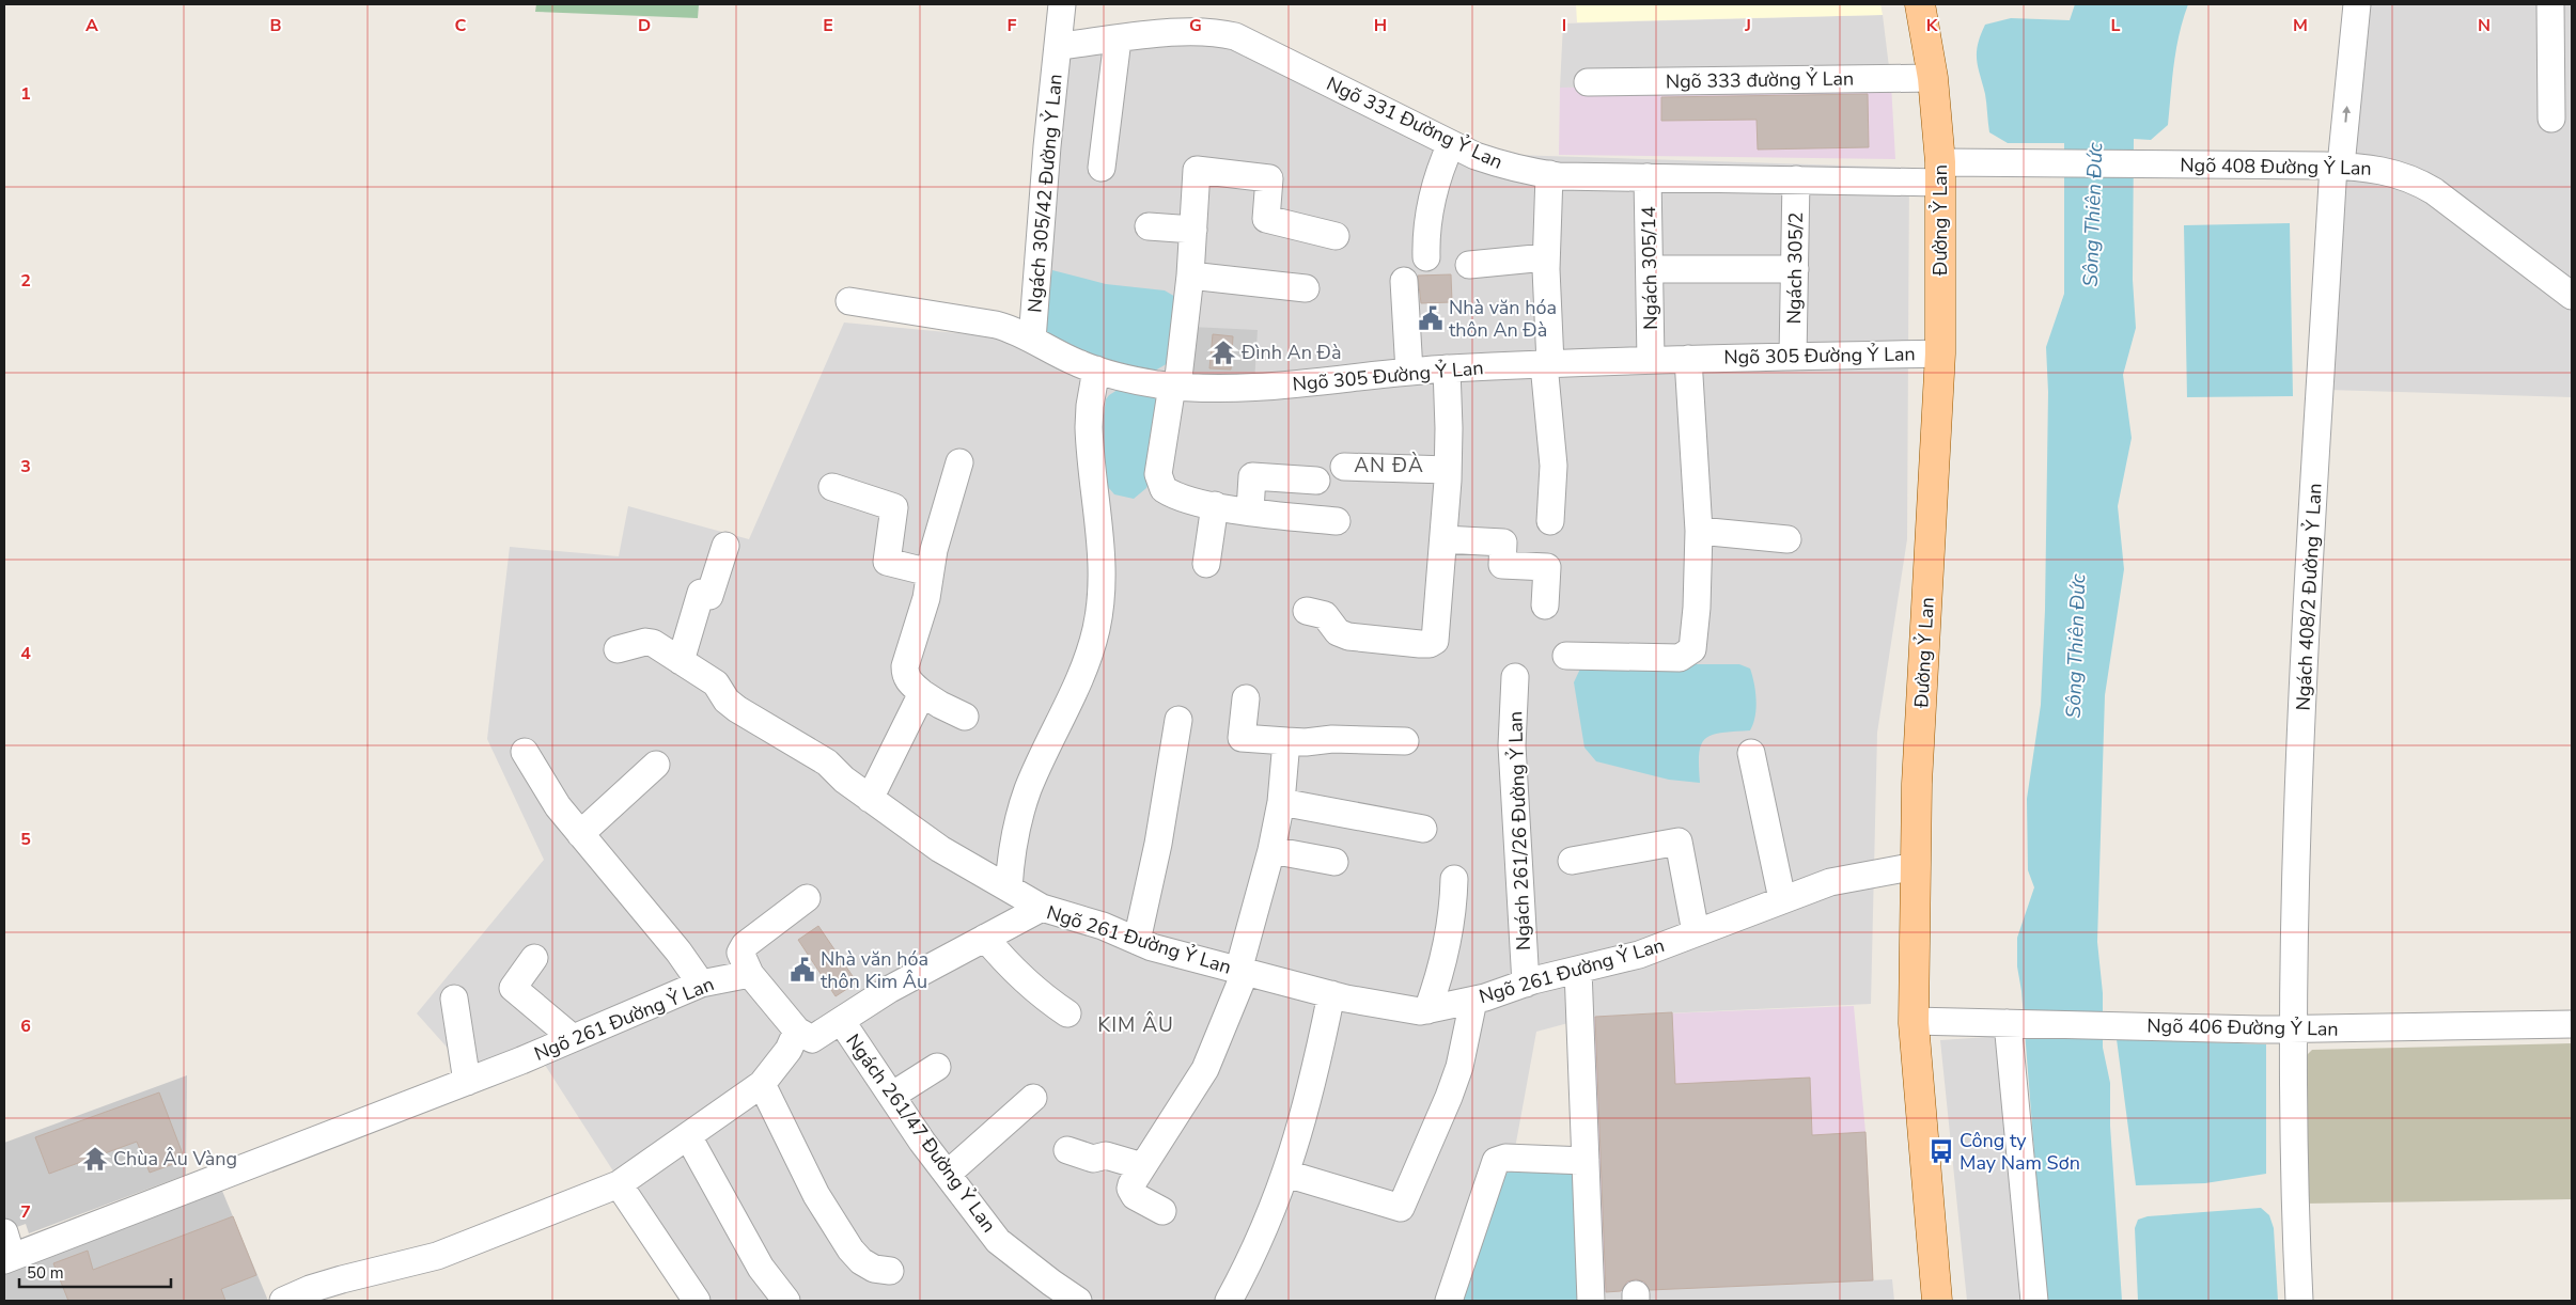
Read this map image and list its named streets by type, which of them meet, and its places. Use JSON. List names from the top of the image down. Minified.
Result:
{"streets":{"main road":["Đường Ỷ Lan"],"street":["Ngõ 333 đường Ỷ Lan","Ngõ 331 Đường Ỷ Lan","Ngõ 408 Đường Ỷ Lan","Ngách 305/42 Đường Ỷ Lan","Ngách 305/14","Ngách 305/2","Ngõ 305 Đường Ỷ Lan","Ngách 408/2 Đường Ỷ Lan","Ngách 261/26 Đường Ỷ Lan","Ngõ 261 Đường Ỷ Lan","Ngõ 406 Đường Ỷ Lan","Ngách 261/47 Đường Ỷ Lan"]},"crossings":[["Ngõ 333 đường Ỷ Lan","Đường Ỷ Lan"],["Ngõ 331 Đường Ỷ Lan","Ngõ 408 Đường Ỷ Lan"],["Ngõ 331 Đường Ỷ Lan","Ngách 305/42 Đường Ỷ Lan"],["Ngõ 331 Đường Ỷ Lan","Đường Ỷ Lan"],["Ngõ 331 Đường Ỷ Lan","Ngách 305/14"],["Ngõ 331 Đường Ỷ Lan","Ngách 305/2"],["Ngõ 408 Đường Ỷ Lan","Đường Ỷ Lan"],["Ngõ 408 Đường Ỷ Lan","Ngách 408/2 Đường Ỷ Lan"],["Ngách 305/42 Đường Ỷ Lan","Ngõ 305 Đường Ỷ Lan"],["Đường Ỷ Lan","Ngõ 305 Đường Ỷ Lan"],["Đường Ỷ Lan","Ngõ 261 Đường Ỷ Lan"],["Đường Ỷ Lan","Ngõ 406 Đường Ỷ Lan"],["Ngách 305/14","Ngõ 305 Đường Ỷ Lan"],["Ngách 305/2","Ngõ 305 Đường Ỷ Lan"],["Ngách 408/2 Đường Ỷ Lan","Ngõ 406 Đường Ỷ Lan"],["Ngách 261/26 Đường Ỷ Lan","Ngõ 261 Đường Ỷ Lan"],["Ngõ 261 Đường Ỷ Lan","Ngách 261/47 Đường Ỷ Lan"]],"districts":["AN ĐÀ","KIM ÂU"],"water":["Sông Thiên Đức"],"places":{"public building":["Nhà văn hóa thôn An Đà","Nhà văn hóa thôn Kim Âu"],"temple":["Đình An Đà","Chùa Âu Vàng"],"bus stop":["Công ty May Nam Sơn"]},"scale_bar":"50 m","grid":{"columns":["A","B","C","D","E","F","G","H","I","J","K","L","M","N"],"rows":["1","2","3","4","5","6","7"]}}
